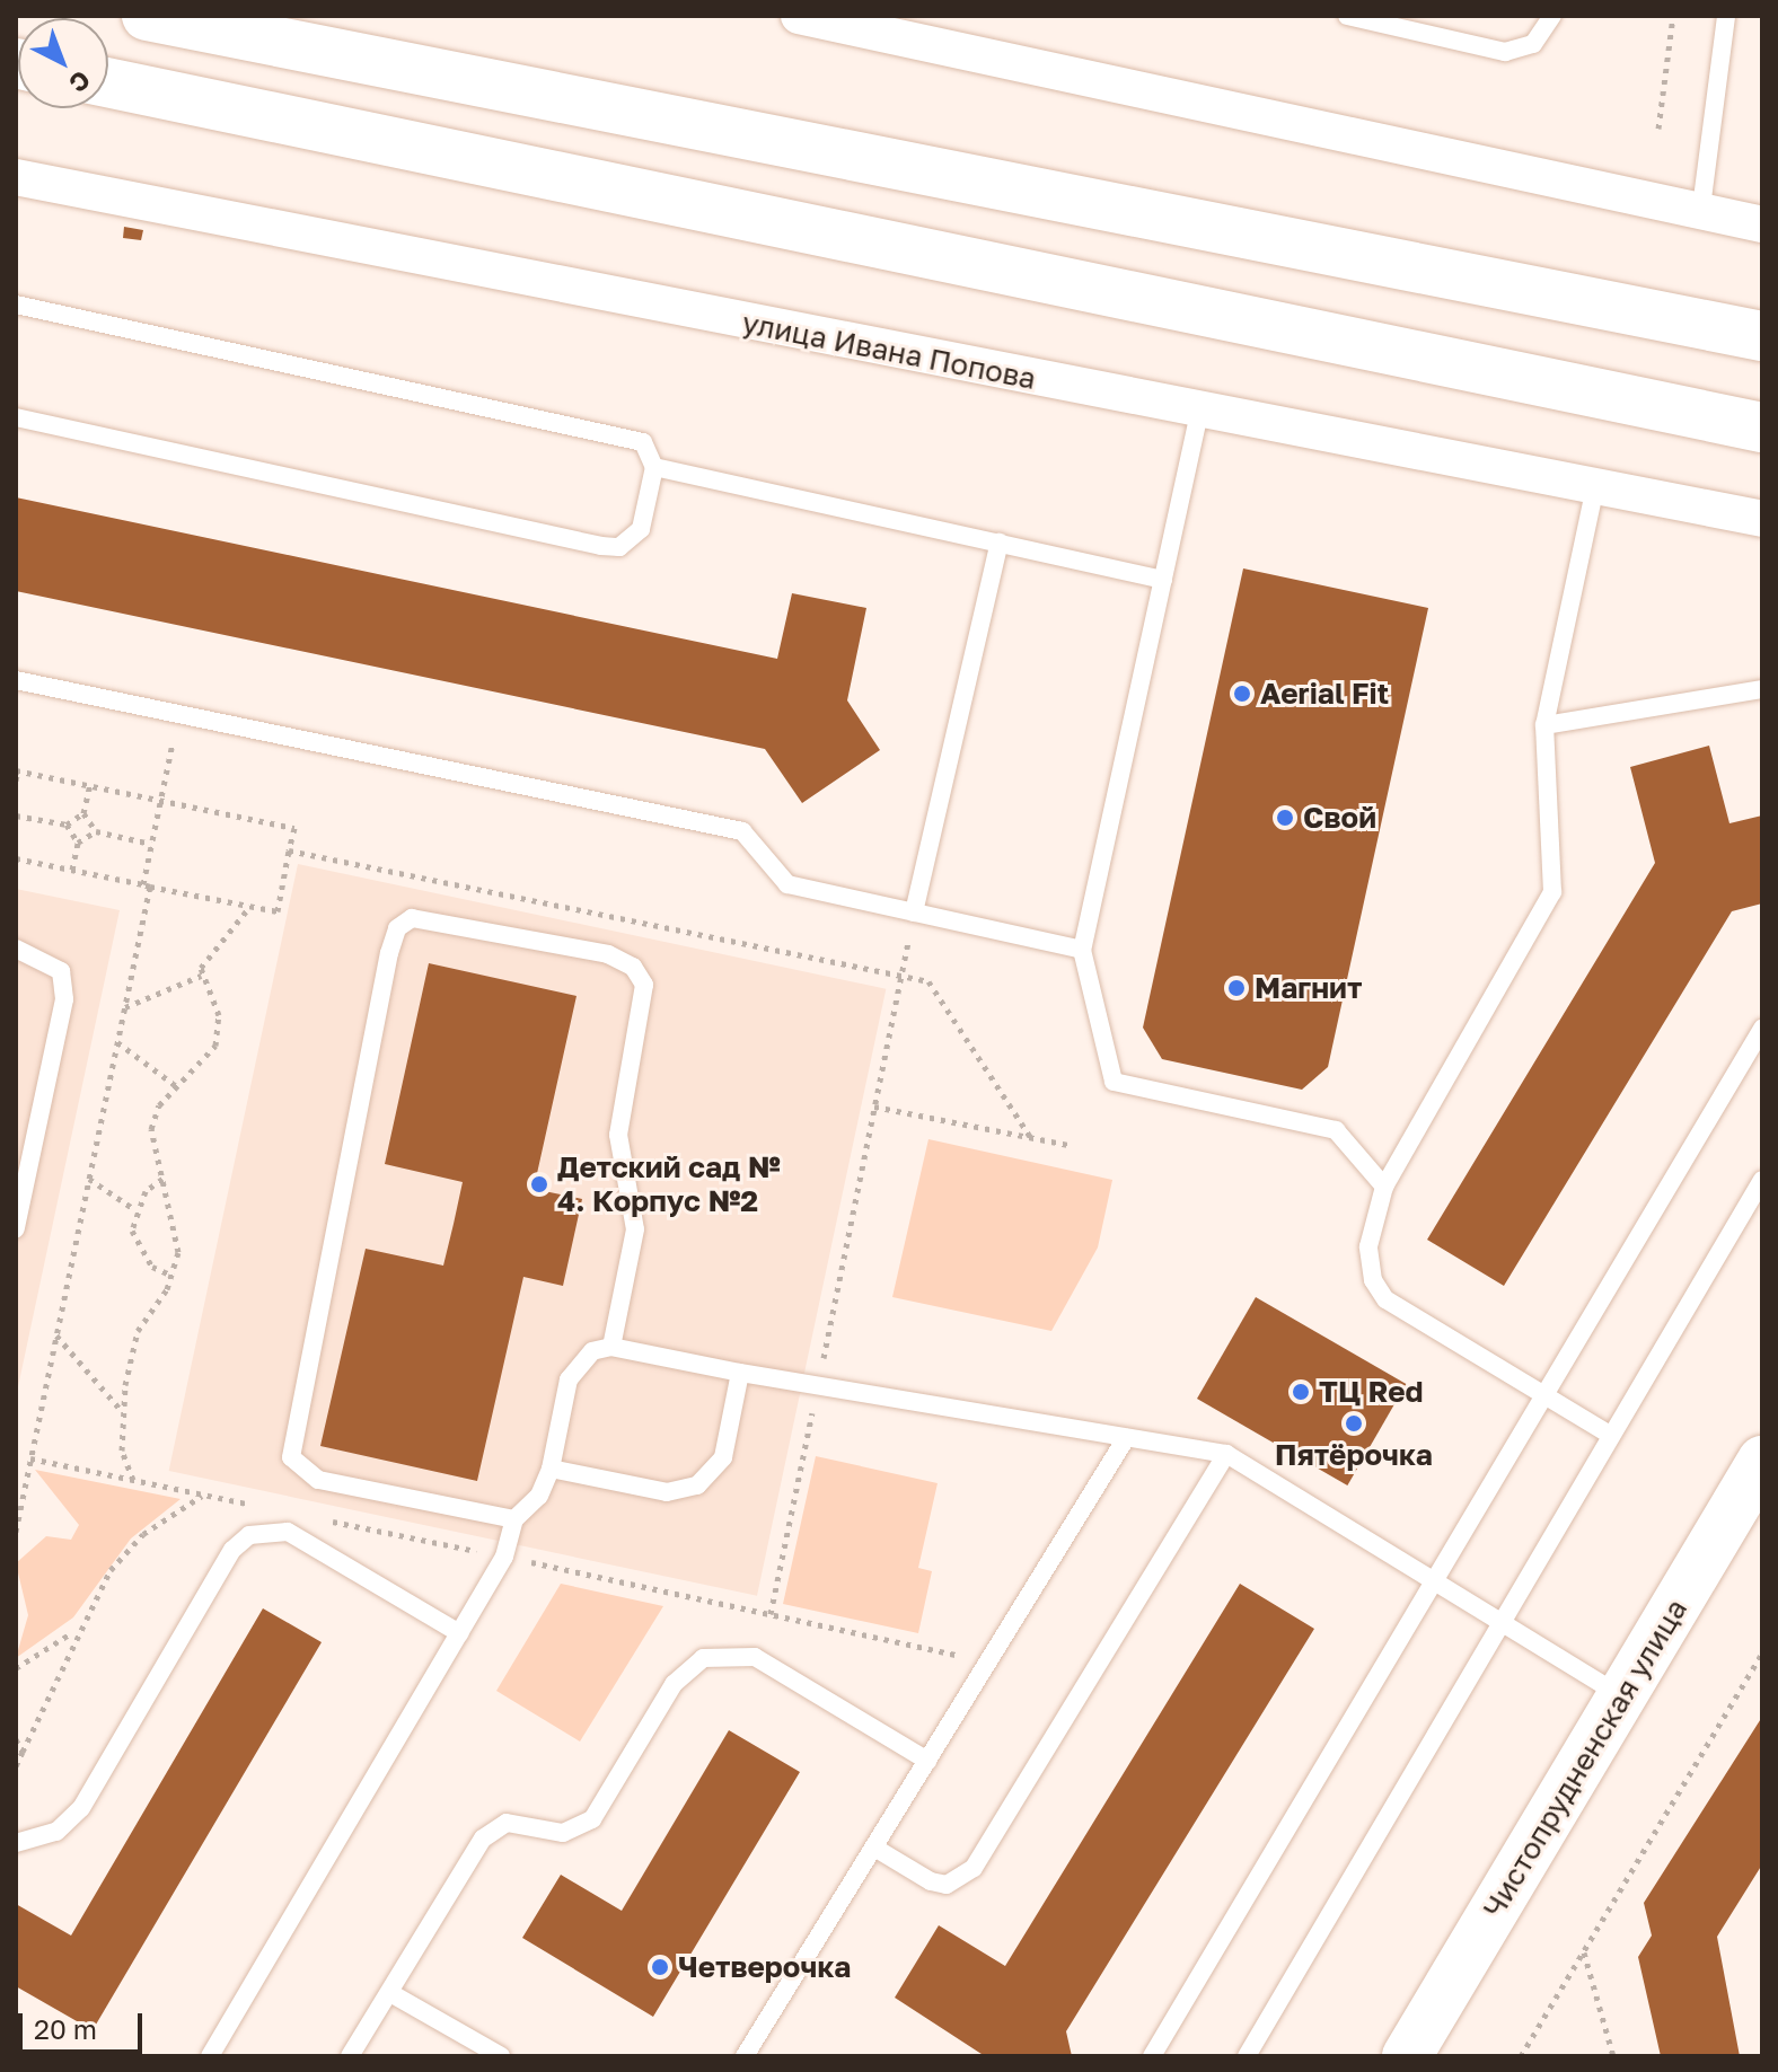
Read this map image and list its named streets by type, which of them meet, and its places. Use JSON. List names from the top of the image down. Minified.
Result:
{"streets":{"main road":["Чистопрудненская улица"],"street":["улица Ивана Попова"]},"places":["Aerial Fit","Свой","Магнит","Детский сад № 4. Корпус №2","ТЦ Red","Пятёрочка","Четверочка"],"scale_bar":"20 m","north":"bottom right"}
